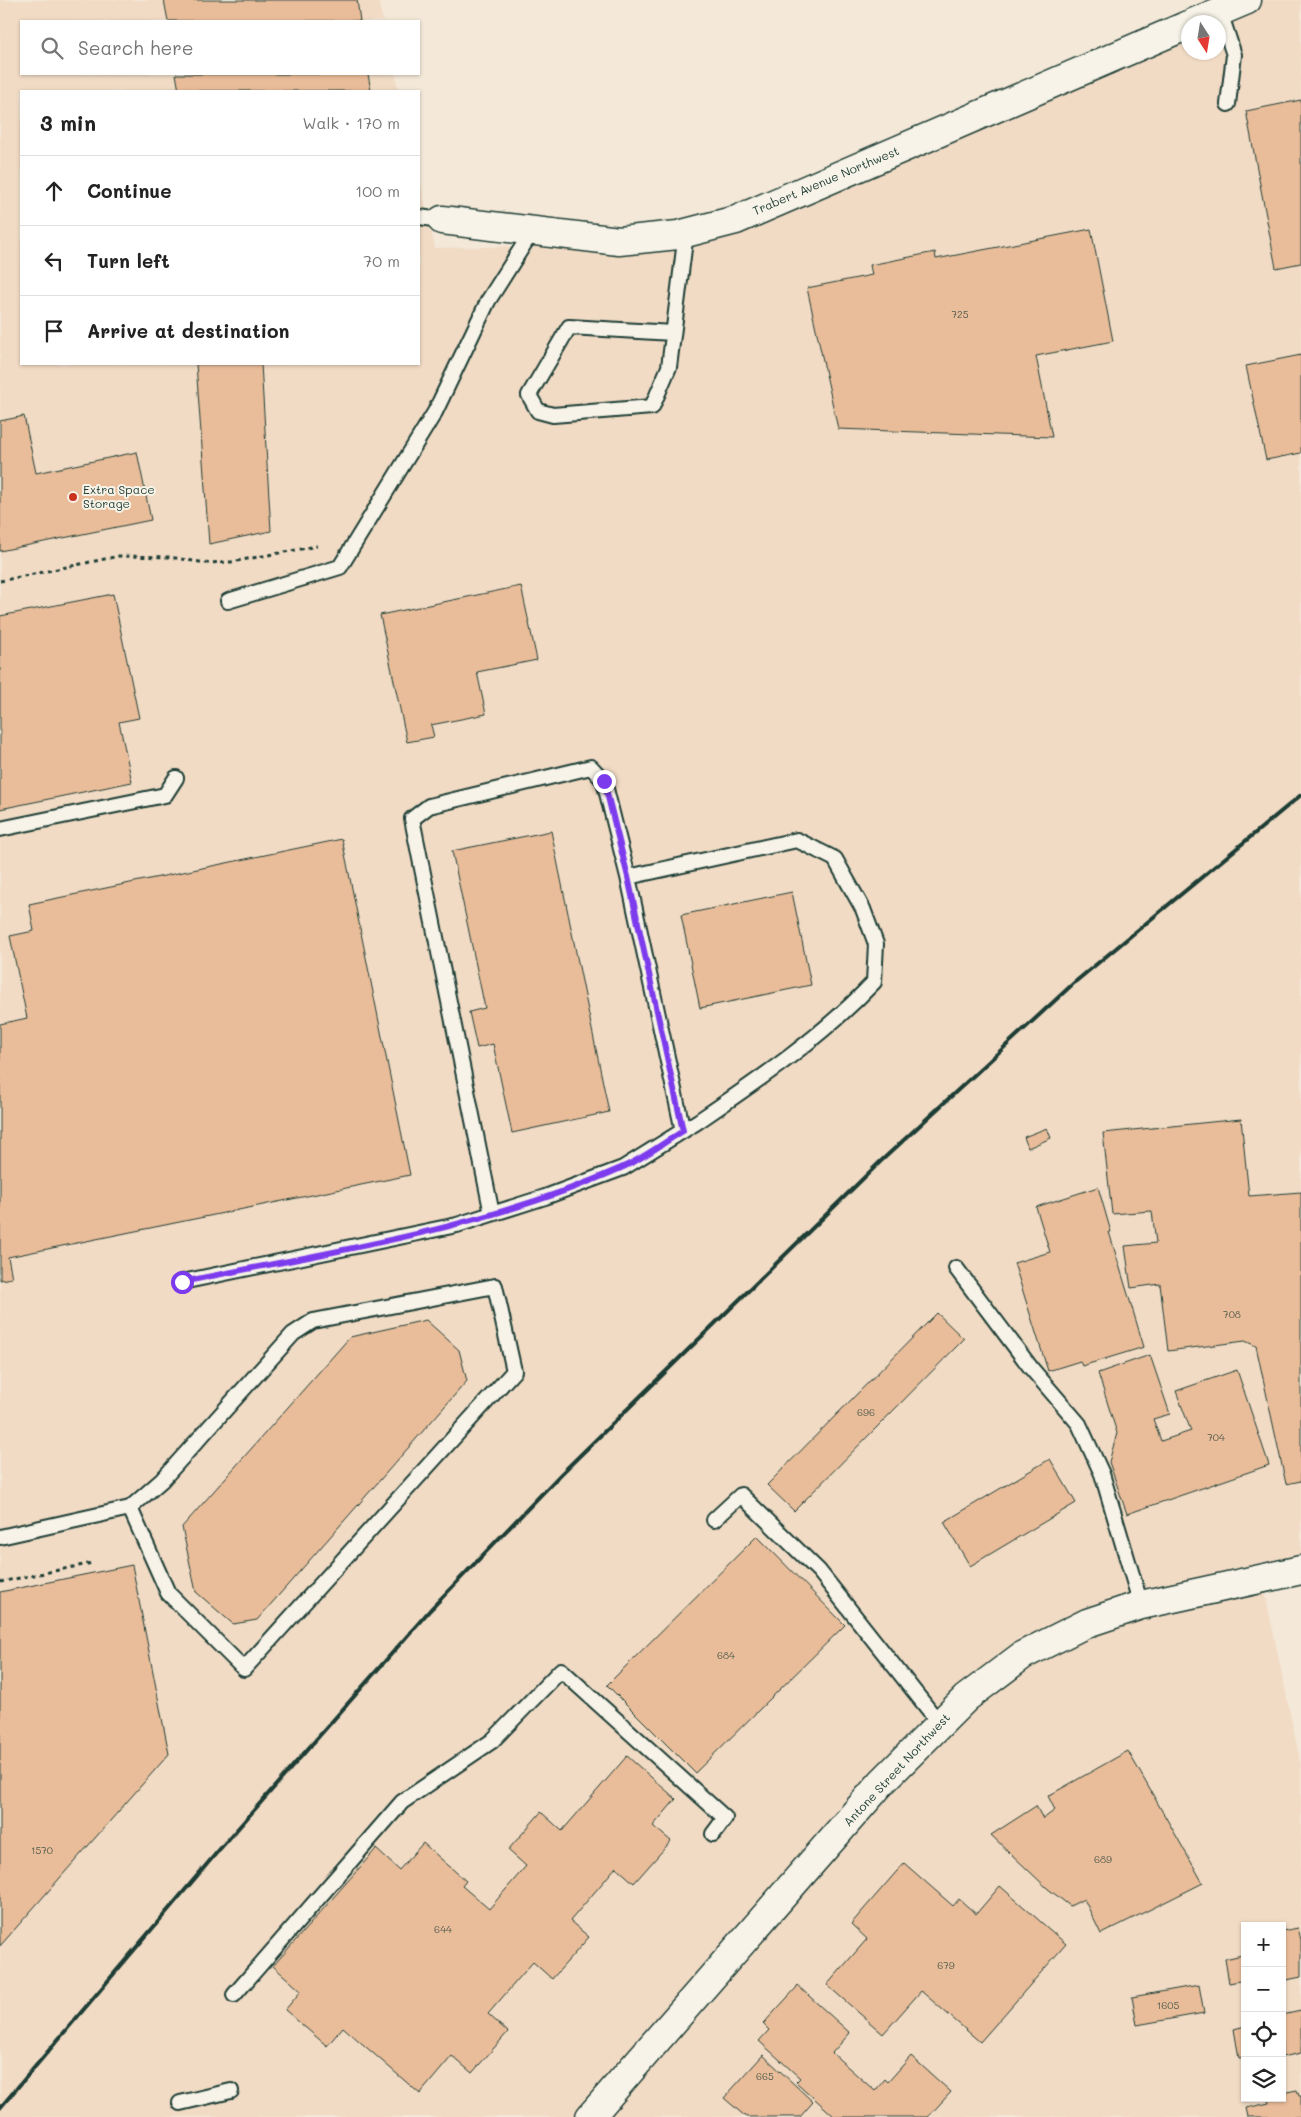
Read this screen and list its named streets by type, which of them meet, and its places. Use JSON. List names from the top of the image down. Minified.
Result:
{"streets":{"street":["Trabert Avenue Northwest","Antone Street Northwest"]},"places":["Extra Space Storage"],"house_numbers":["725","708","696","704","684","1570","689","644","679","1605","665"],"north":"bottom","page":{"search":"Search here","heading":["3 min","Walk · 170 m"],"list":[["Continue","100 m"],["Turn left","70 m"],"Arrive at destination"],"map_buttons":["+","−"]}}
